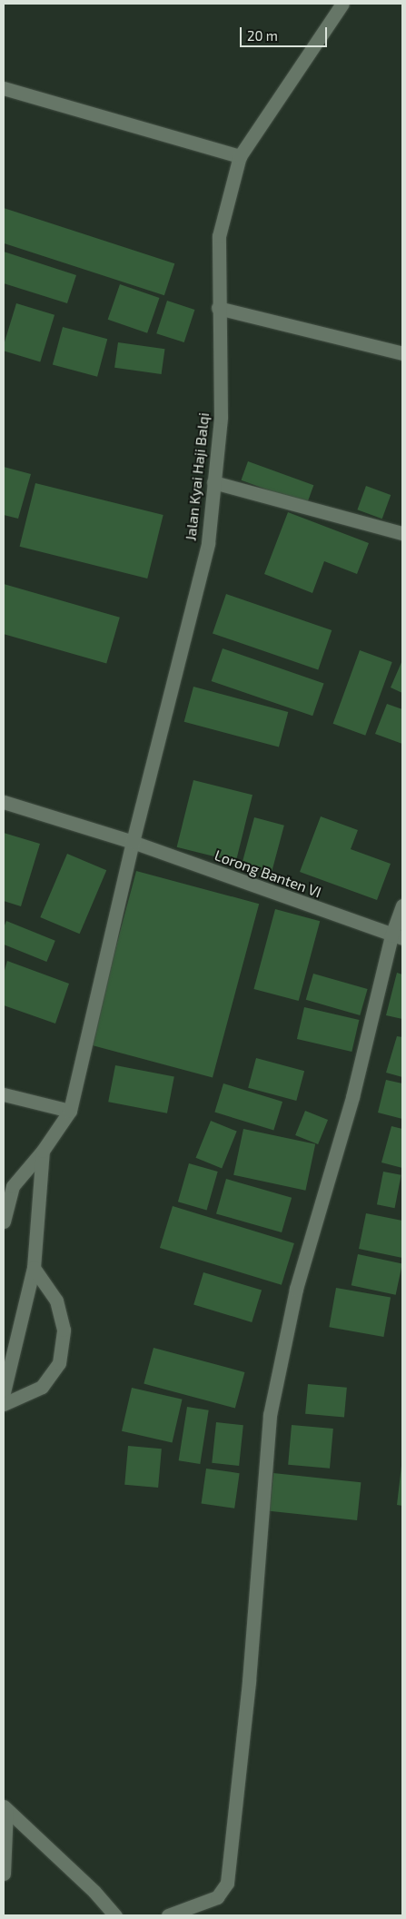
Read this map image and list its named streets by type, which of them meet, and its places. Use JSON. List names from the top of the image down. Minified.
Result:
{"streets":{"street":["Jalan Kyai Haji Balqi","Lorong Banten VI"]},"crossings":[["Jalan Kyai Haji Balqi","Lorong Banten VI"]],"scale_bar":"20 m"}
